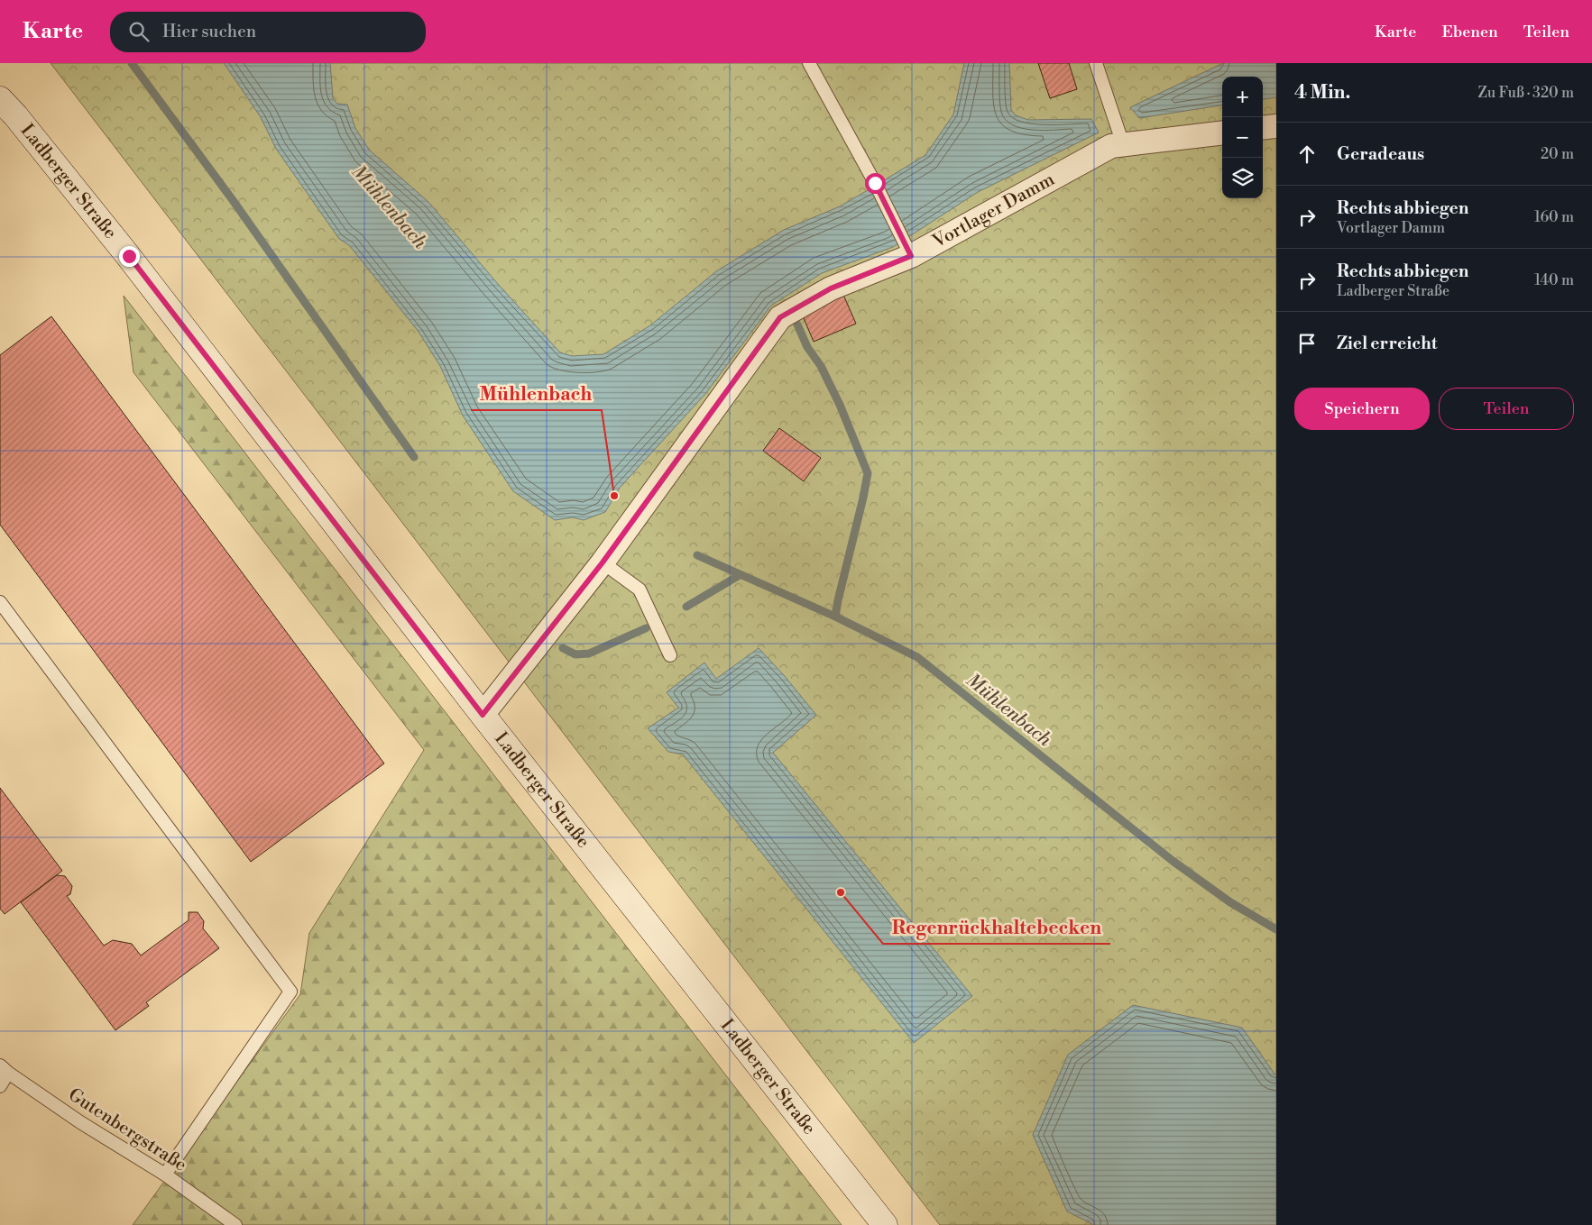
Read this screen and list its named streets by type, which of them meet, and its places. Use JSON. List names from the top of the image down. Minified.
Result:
{"streets":{"main road":["Ladberger Straße"],"street":["Vortlager Damm"],"lane":["Gutenbergstraße"]},"crossings":[["Ladberger Straße","Vortlager Damm"]],"water":["Mühlenbach"],"places":["Mühlenbach","Regenrückhaltebecken"],"page":{"header":"Karte","search":"Hier suchen","nav":["Karte","Ebenen","Teilen"],"heading":["4 Min.","Zu Fuß · 320 m"],"map_buttons":["+","−"],"list":[["Geradeaus","20 m"],["Rechts abbiegen","Vortlager Damm","160 m"],["Rechts abbiegen","Ladberger Straße","140 m"],"Ziel erreicht"],"buttons":["Speichern","Teilen"]}}
